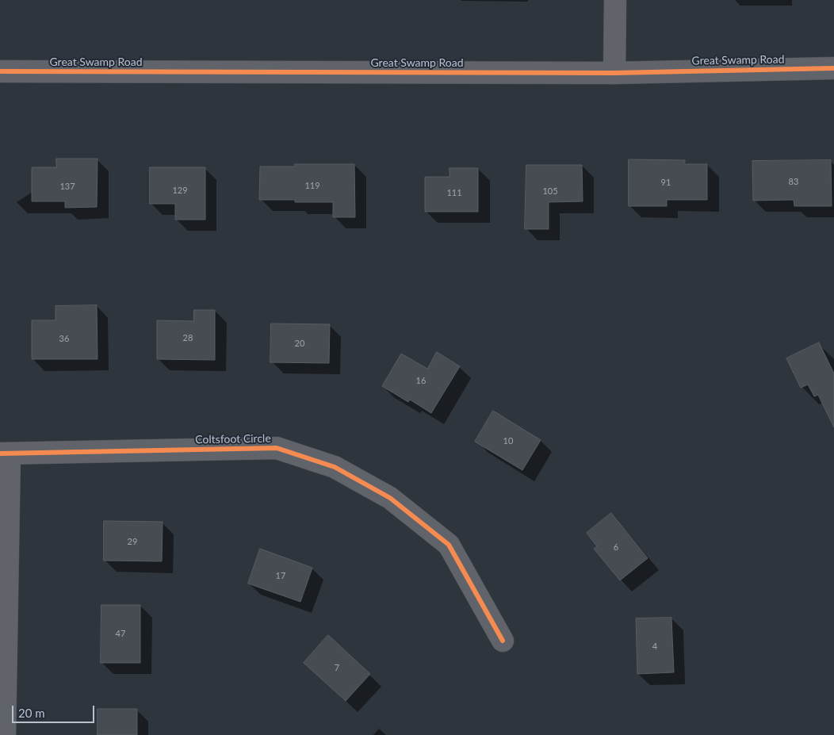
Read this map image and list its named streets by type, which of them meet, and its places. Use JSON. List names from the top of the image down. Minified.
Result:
{"streets":{"street":["Great Swamp Road","Coltsfoot Circle"]},"house_numbers":["83","91","119","137","129","105","111","28","36","20","16","10","29","6","17","47","4","7"],"scale_bar":"20 m"}
